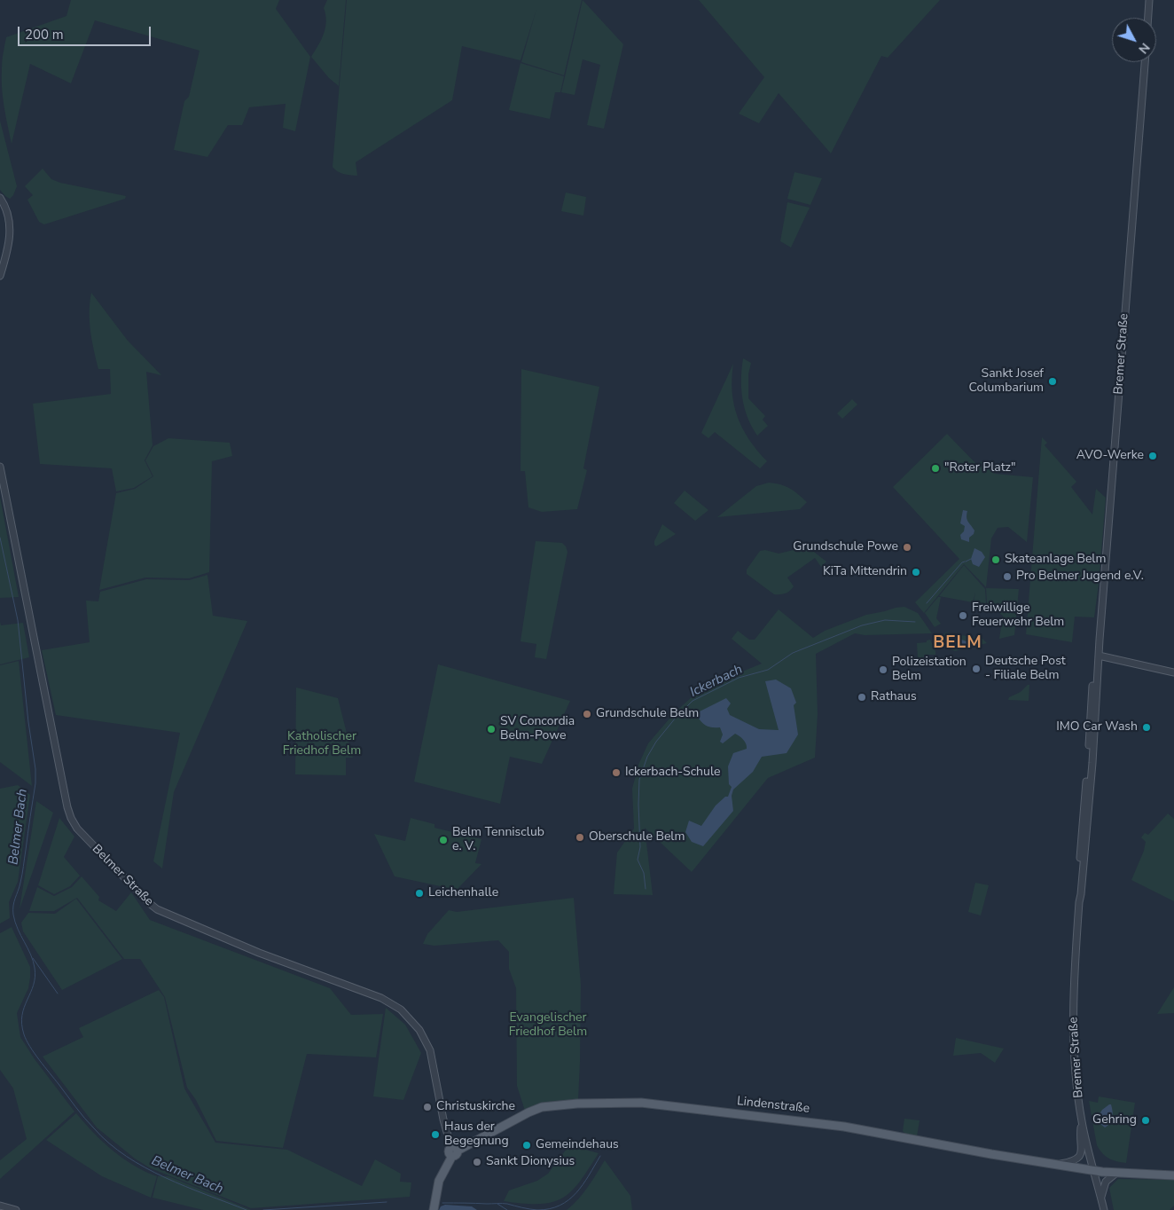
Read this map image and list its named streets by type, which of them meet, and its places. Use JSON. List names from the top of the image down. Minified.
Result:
{"streets":{"main road":["Lindenstraße"],"street":["Bremer Straße","Belmer Straße"]},"crossings":[["Bremer Straße","Lindenstraße"],["Belmer Straße","Lindenstraße"]],"districts":["BELM"],"water":["Ickerbach","Belmer Bach"],"parks":["Katholischer Friedhof Belm","Evangelischer Friedhof Belm"],"places":["Sankt Josef Columbarium","AVO-Werke","\"Roter Platz\"","Grundschule Powe","Skateanlage Belm","KiTa Mittendrin","Pro Belmer Jugend e.V.","Freiwillige Feuerwehr Belm","Deutsche Post - Filiale Belm","Polizeistation Belm","Rathaus","Grundschule Belm","IMO Car Wash","SV Concordia Belm-Powe","Ickerbach-Schule","Oberschule Belm","Belm Tennisclub e. V.","Leichenhalle","Christuskirche","Gehring","Haus der Begegnung","Gemeindehaus","Sankt Dionysius"],"scale_bar":"200 m","north":"bottom right"}
